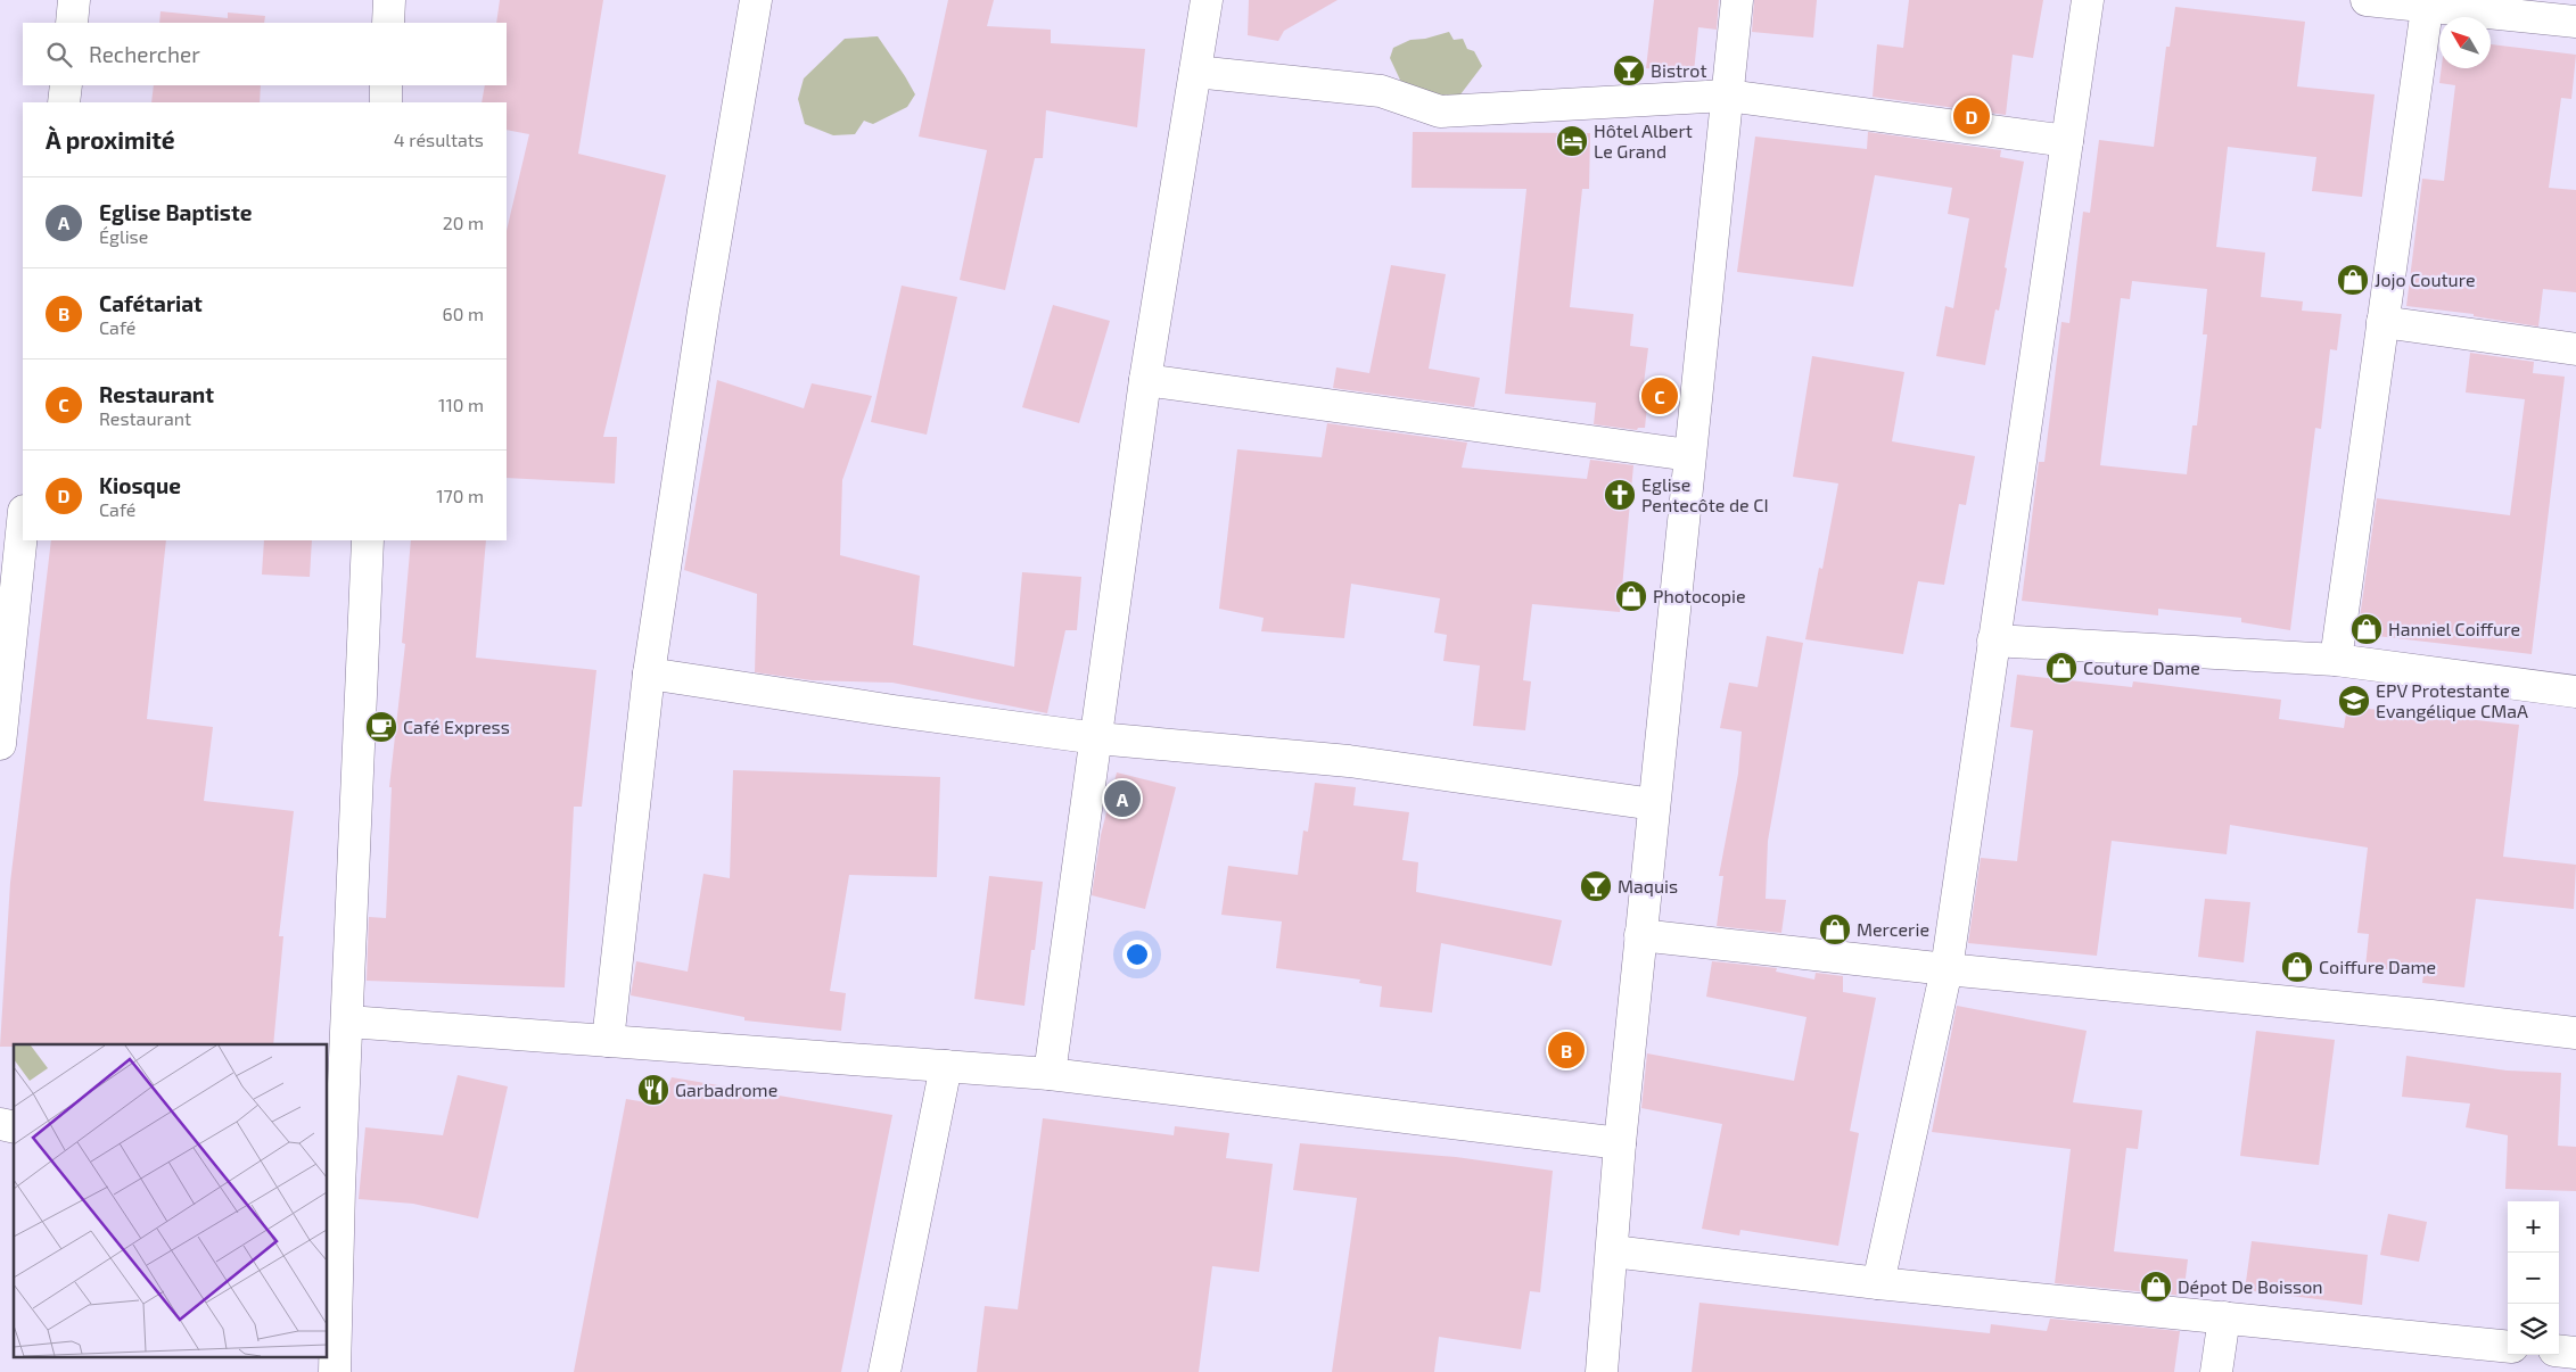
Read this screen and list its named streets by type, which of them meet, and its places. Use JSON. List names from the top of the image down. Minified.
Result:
{"places":{"bar":["Bistrot","Maquis"],"hotel":["Hôtel Albert Le Grand"],"shop":["Jojo Couture","Photocopie","Hanniel Coiffure","Couture Dame","Mercerie","Coiffure Dame","Dépot De Boisson"],"church":["Eglise Pentecôte de CI"],"school or university":["EPV Protestante Evangélique CMaA"],"cafe":["Café Express"],"restaurant":["Garbadrome"]},"north":"top left","page":{"search":"Rechercher","pins":["D","C","A","B"],"heading":["À proximité","4 résultats"],"list":[{"mark":"A","name":"Eglise Baptiste","note":"Église","value":"20 m"},{"mark":"B","name":"Cafétariat","note":"Café","value":"60 m"},{"mark":"C","name":"Restaurant","note":"Restaurant","value":"110 m"},{"mark":"D","name":"Kiosque","note":"Café","value":"170 m"}],"map_buttons":["+","−"]}}
